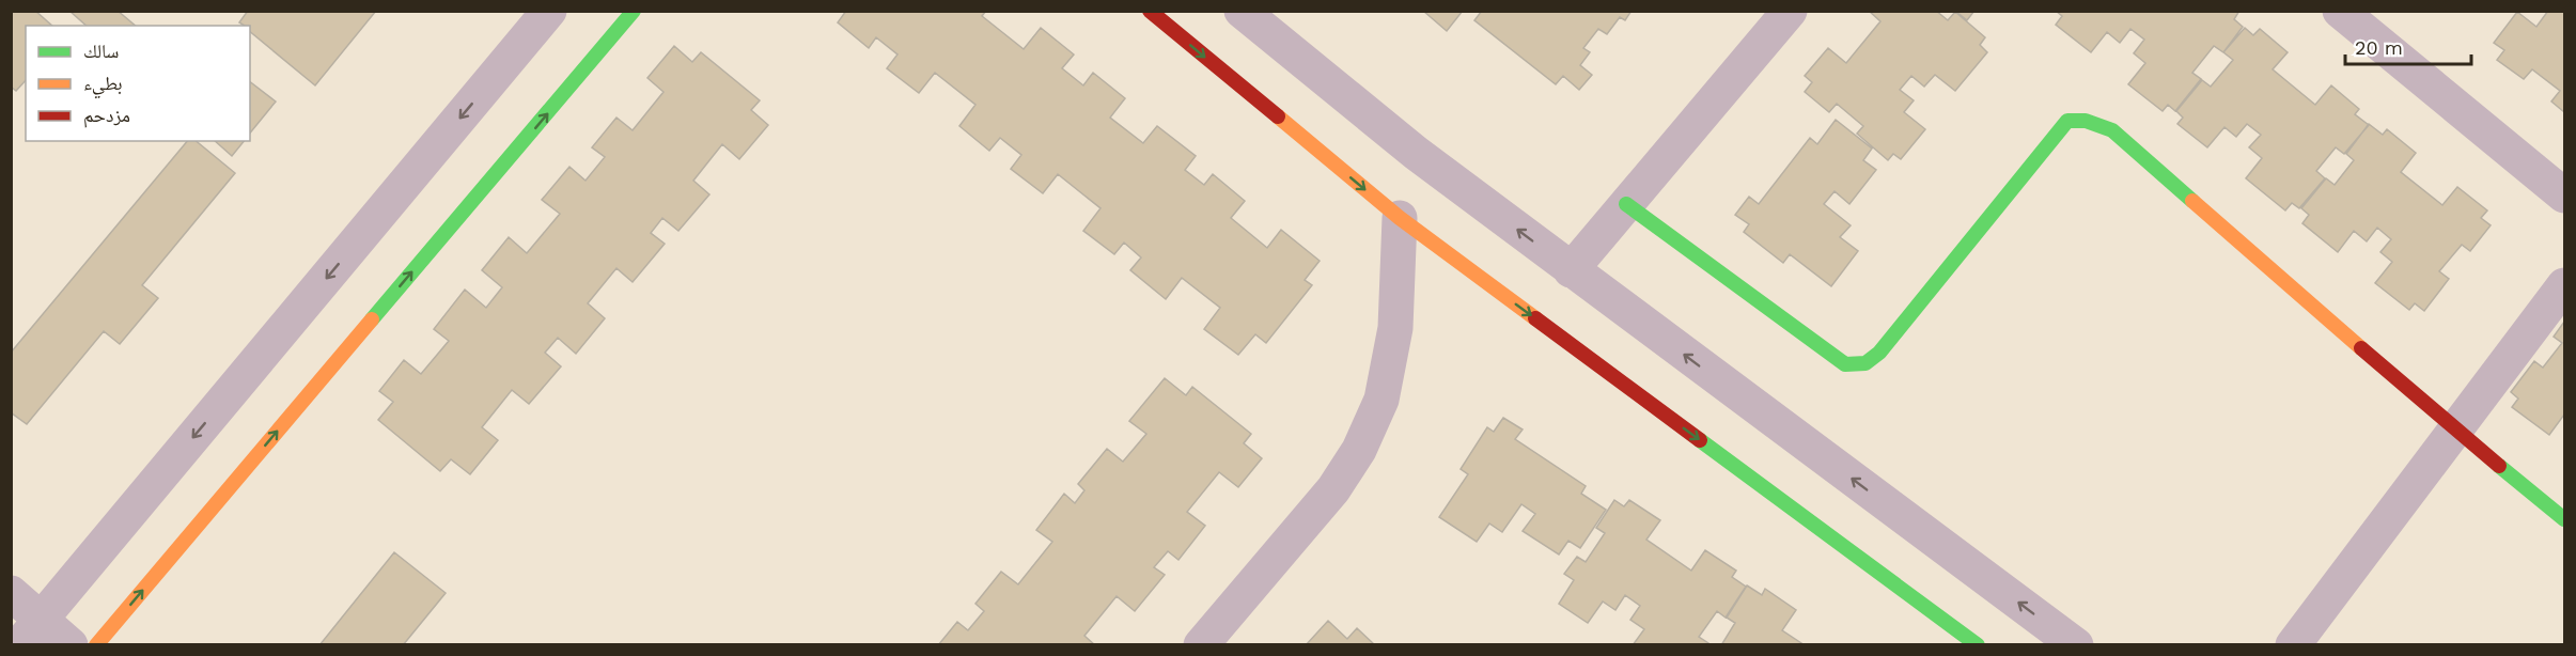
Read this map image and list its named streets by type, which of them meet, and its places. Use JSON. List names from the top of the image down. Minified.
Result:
{"legend":["سالك","بطيء","مزدحم"],"scale_bar":"20 m"}
